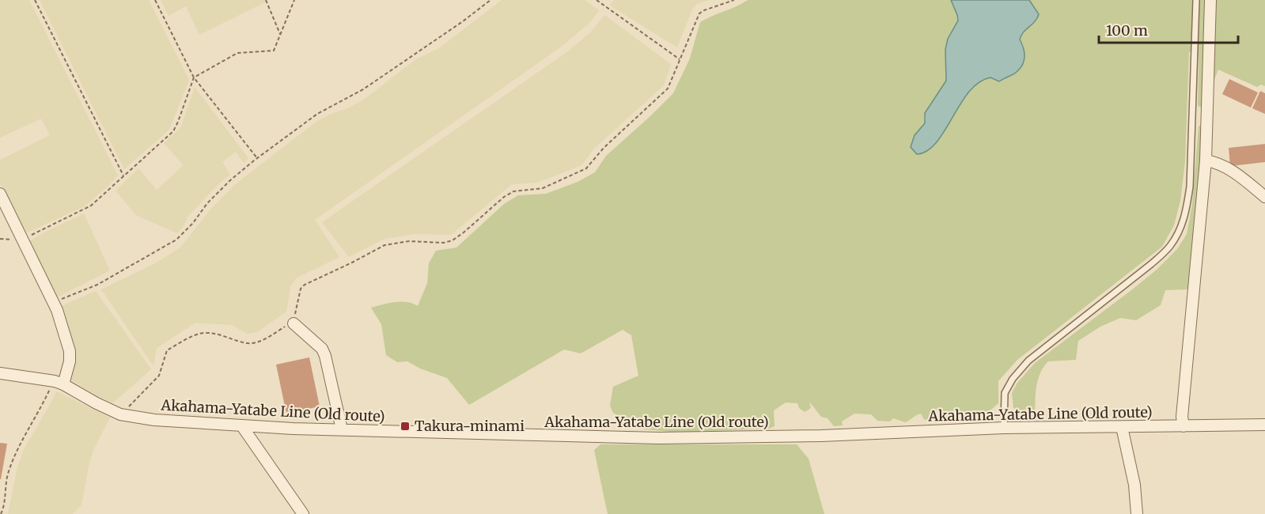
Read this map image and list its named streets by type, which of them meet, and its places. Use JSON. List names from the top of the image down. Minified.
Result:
{"streets":{"street":["Akahama-Yatabe Line (Old route)"]},"places":{"transit":["Takura-minami"]},"scale_bar":"100 m"}
